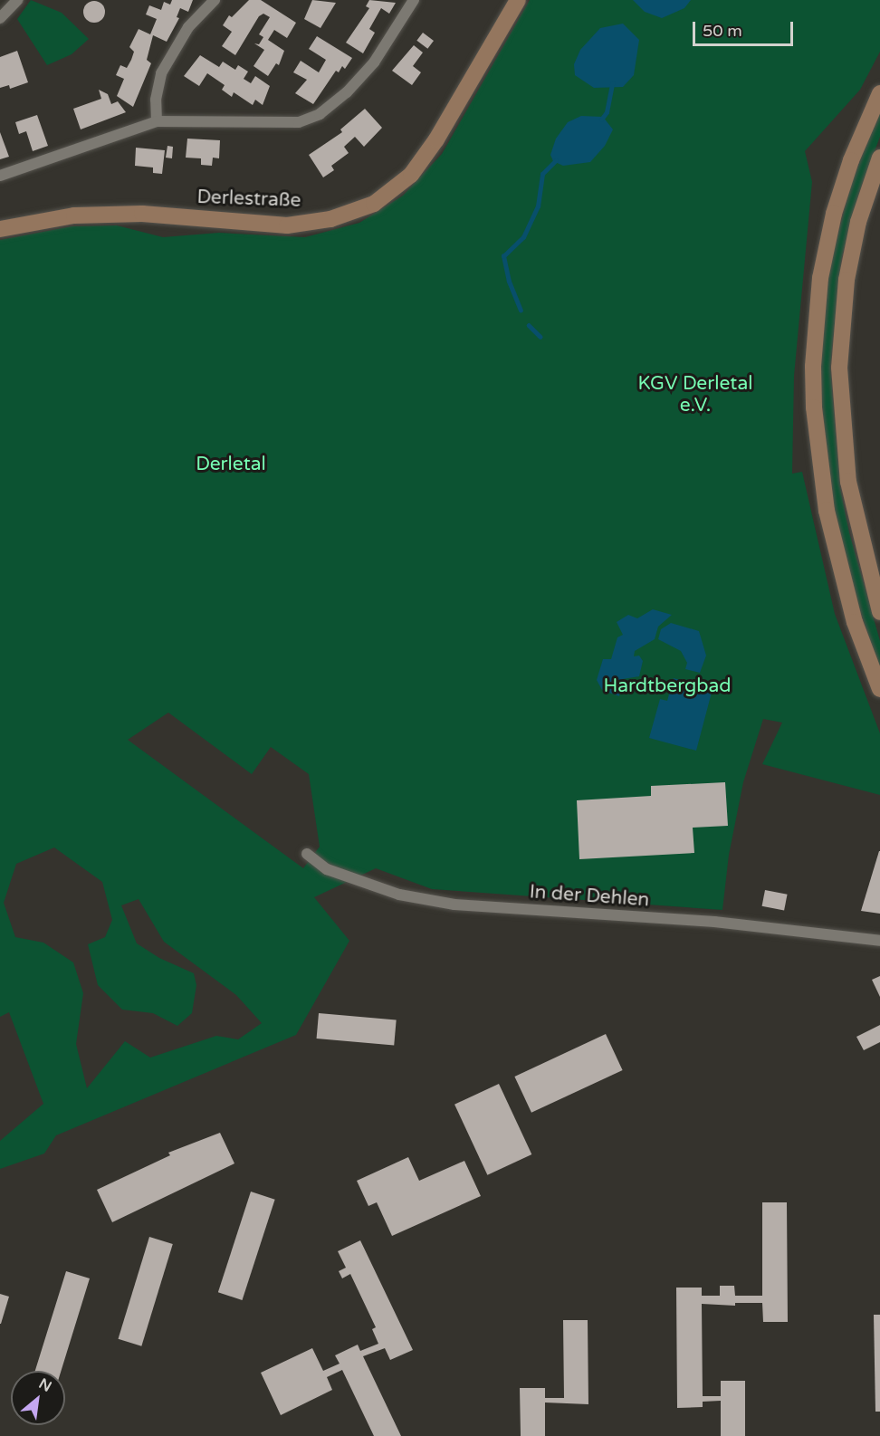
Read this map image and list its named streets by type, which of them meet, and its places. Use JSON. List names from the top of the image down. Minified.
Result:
{"streets":{"main road":["Derlestraße"],"street":["In der Dehlen"]},"parks":["KGV Derletal e.V.","Derletal","Hardtbergbad"],"scale_bar":"50 m","north":"top right"}
